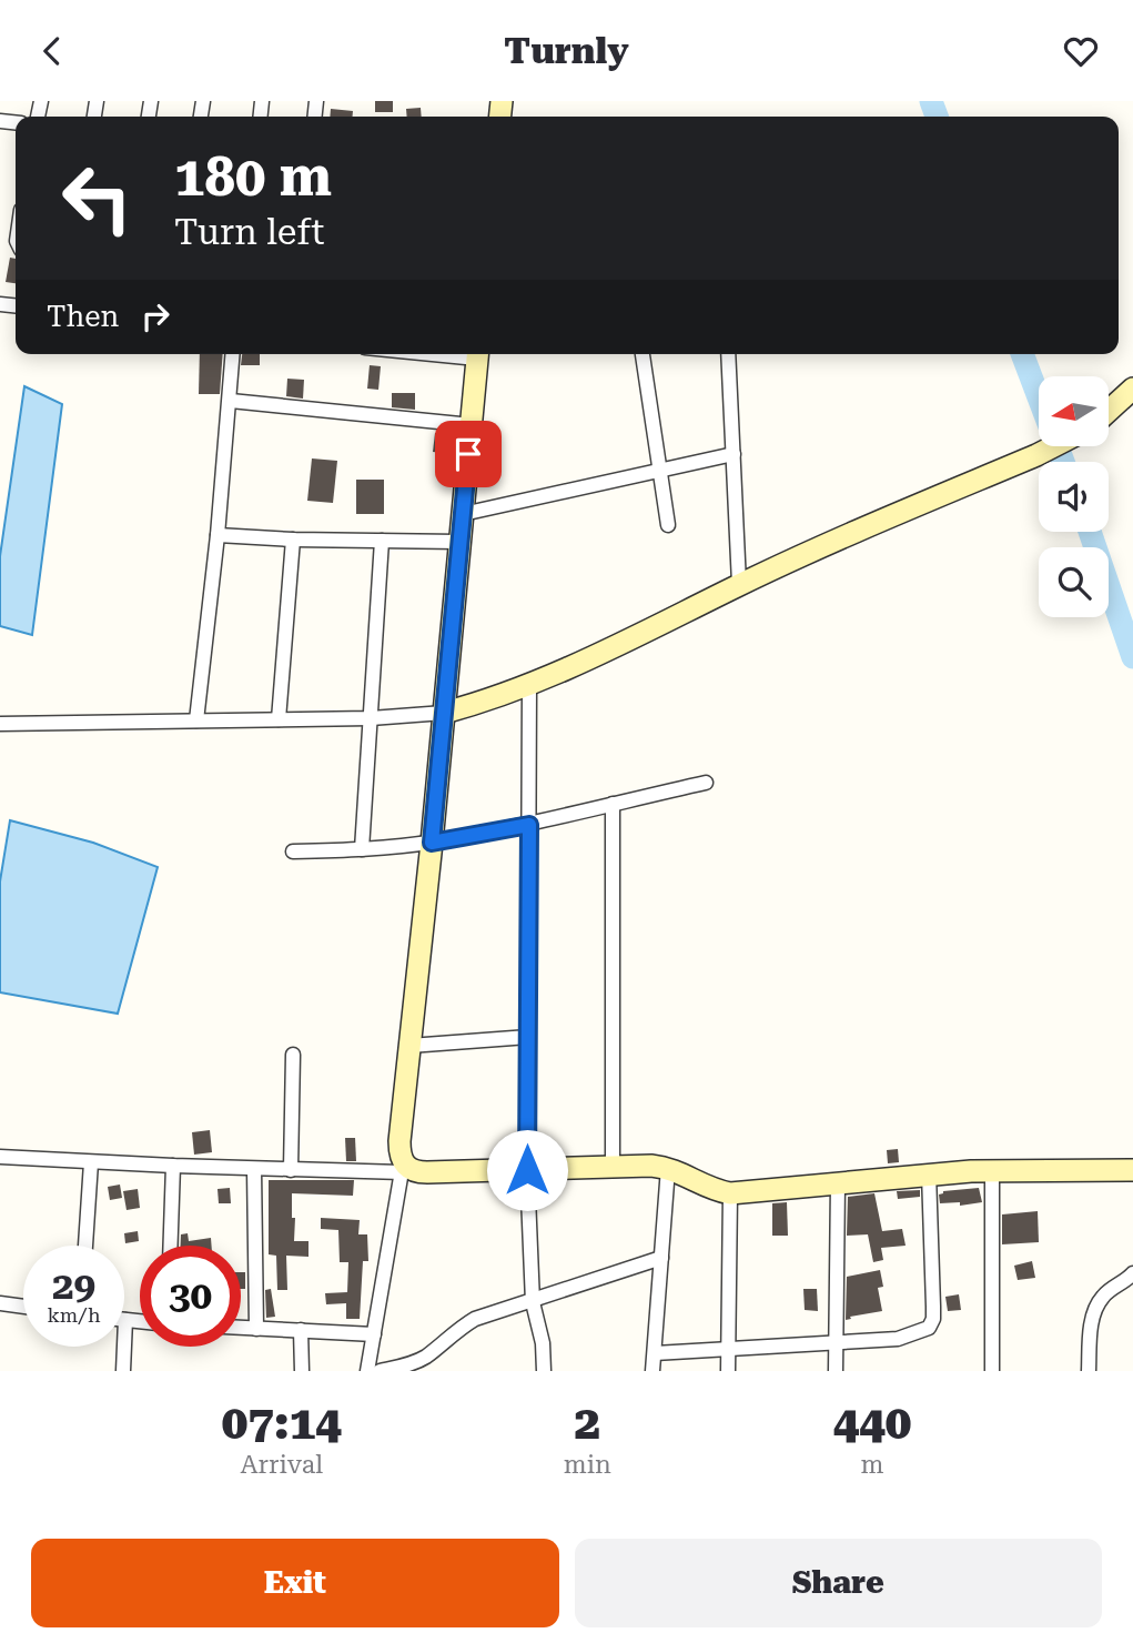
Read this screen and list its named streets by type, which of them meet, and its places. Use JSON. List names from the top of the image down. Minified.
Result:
{"north":"left","page":{"header":"Turnly","turn":["180 m","Turn left"],"then":"Then","speed":"29 km/h","limit":"30","eta":["07:14","Arrival","2","min","440","m"],"buttons":["Exit","Share"]}}
